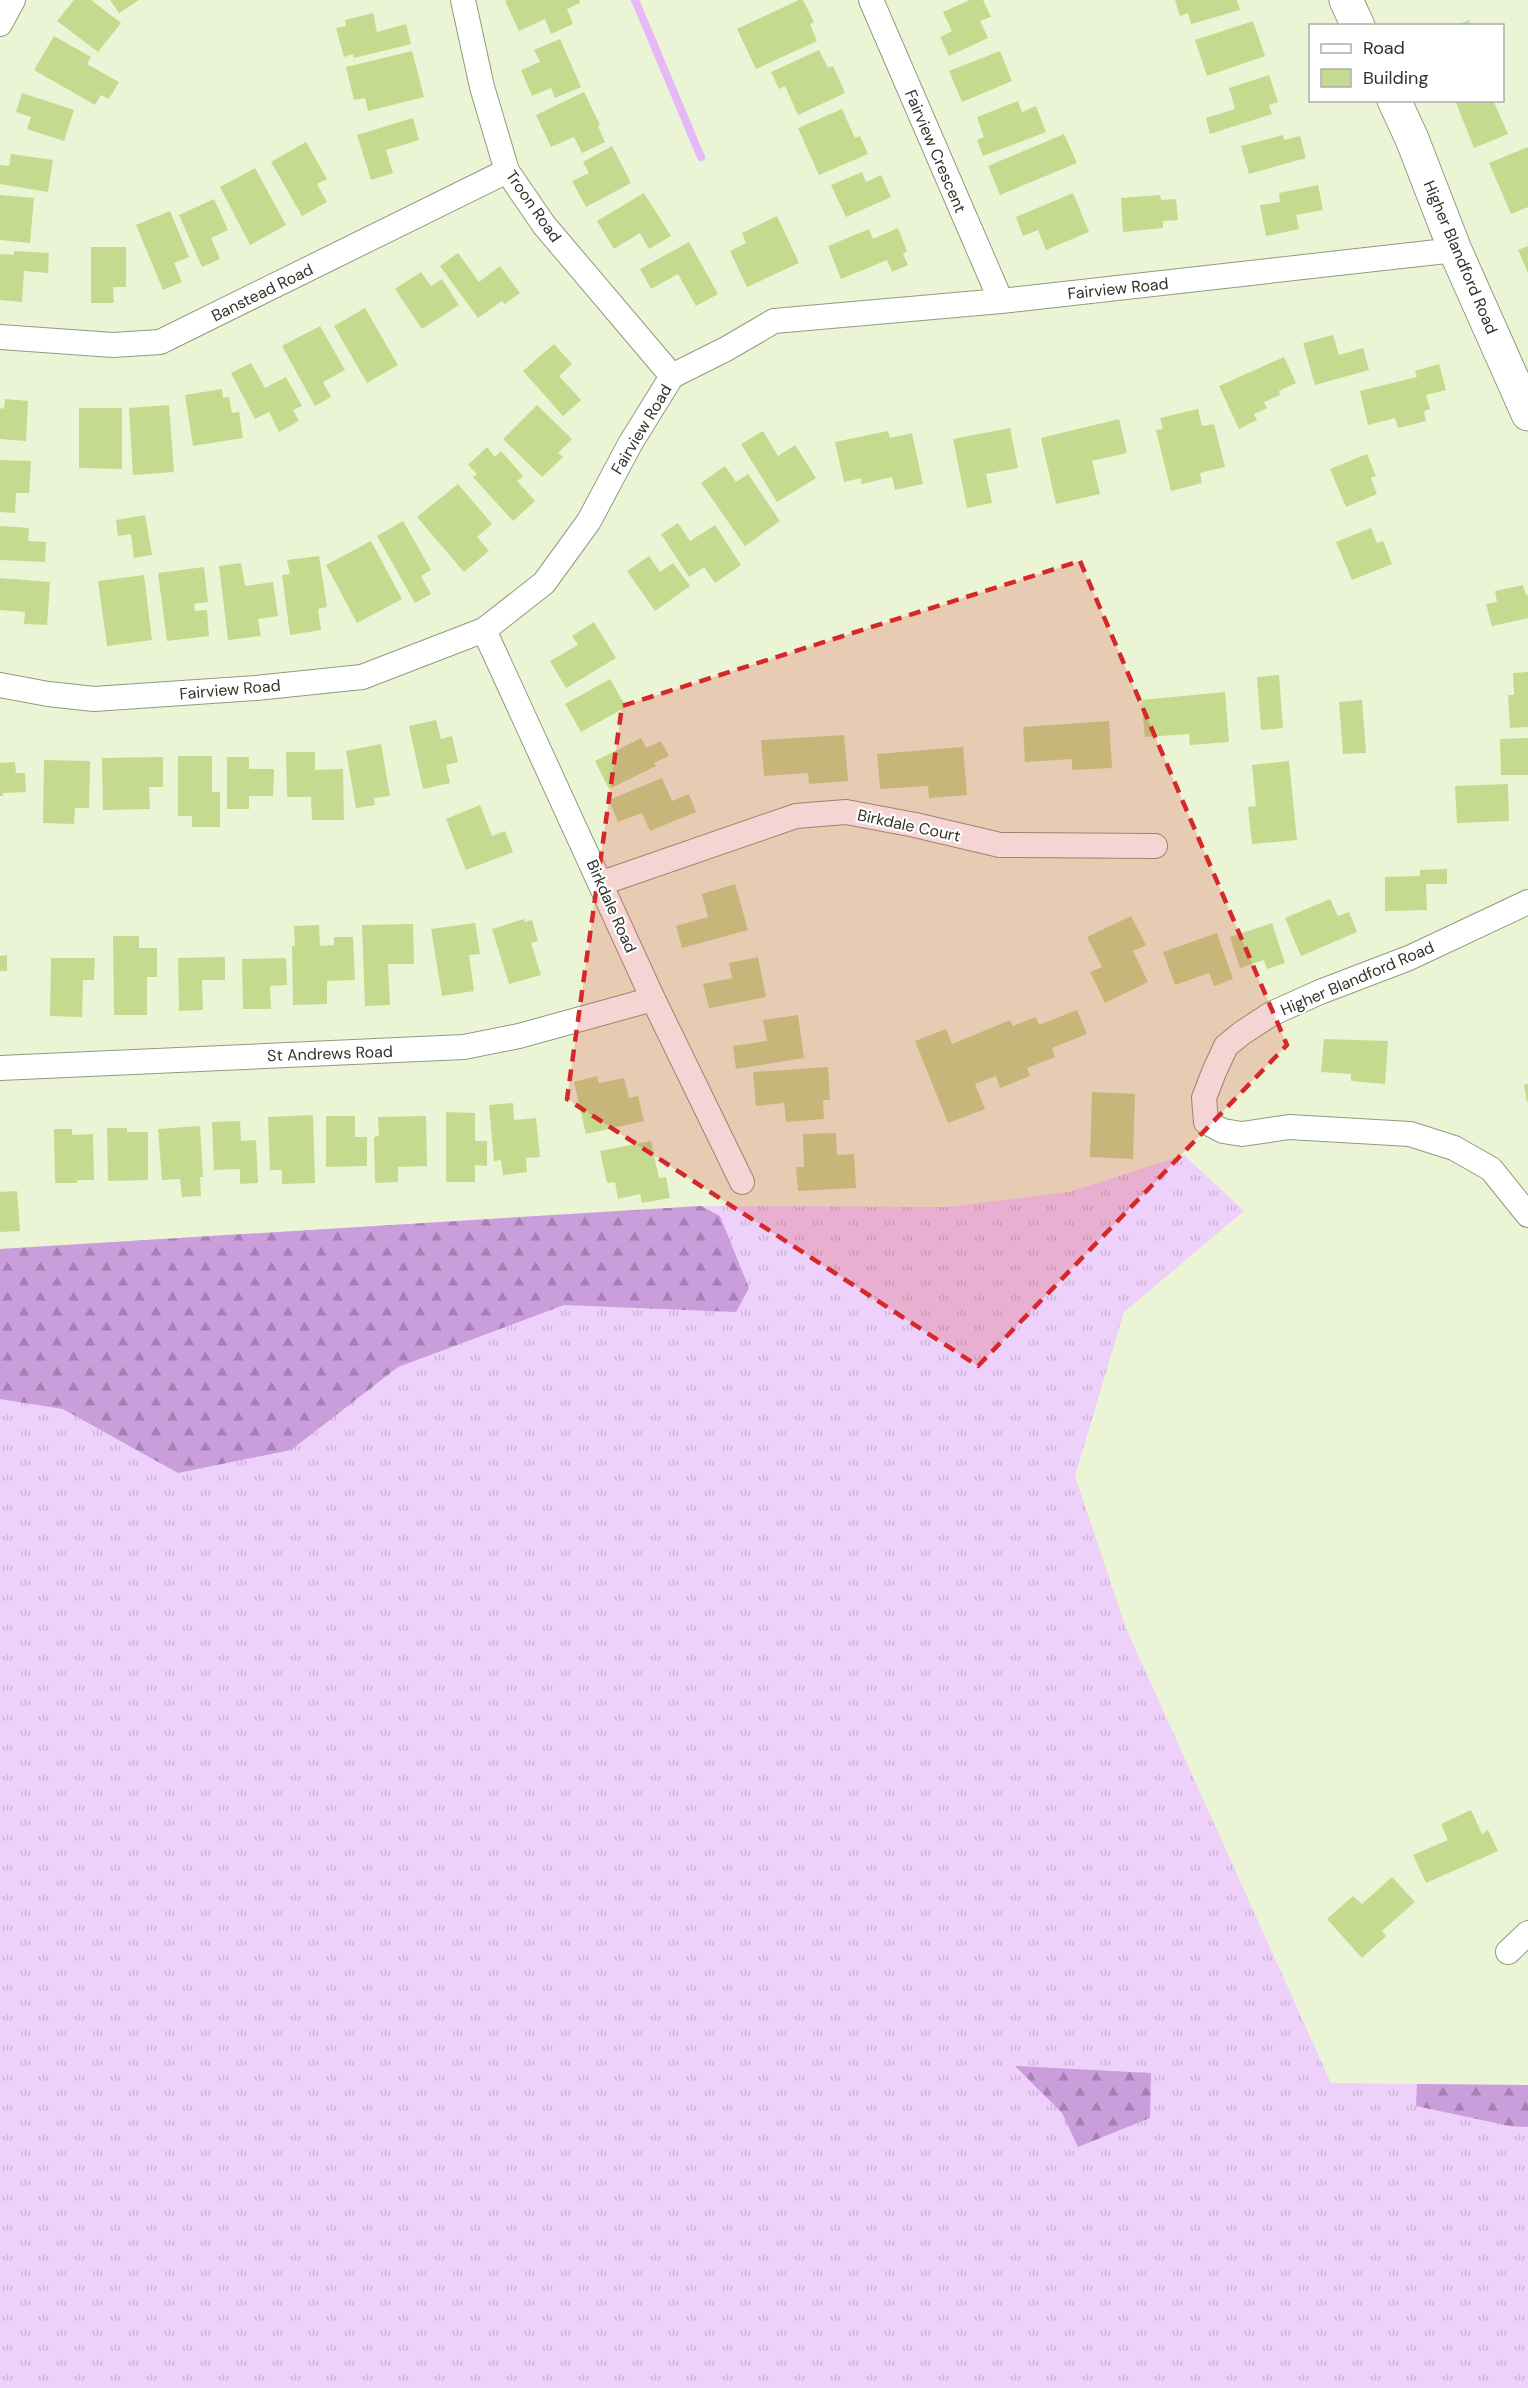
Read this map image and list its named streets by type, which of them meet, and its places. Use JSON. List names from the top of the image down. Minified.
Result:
{"streets":{"main road":["Higher Blandford Road"],"street":["Fairview Crescent","Troon Road","Fairview Road","Banstead Road","Birkdale Court","Birkdale Road","St Andrews Road"]},"crossings":[["Fairview Crescent","Fairview Road"],["Troon Road","Fairview Road"],["Troon Road","Banstead Road"],["Higher Blandford Road","Fairview Road"],["Fairview Road","Birkdale Road"],["Birkdale Court","Birkdale Road"],["Birkdale Road","St Andrews Road"]],"legend":["Road","Building"]}
